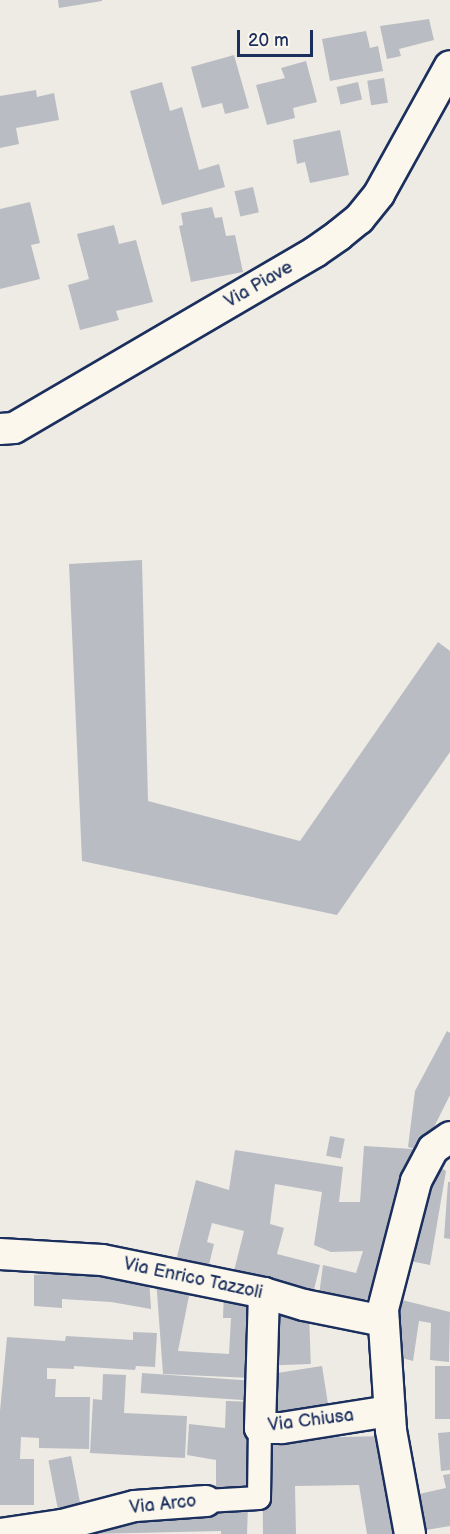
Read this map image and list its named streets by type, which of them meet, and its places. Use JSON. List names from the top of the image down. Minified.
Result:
{"streets":{"street":["Via Piave","Via Enrico Tazzoli","Via Chiusa","Via Arco"]},"crossings":[["Via Enrico Tazzoli","Via Chiusa"],["Via Chiusa","Via Arco"]],"scale_bar":"20 m"}
